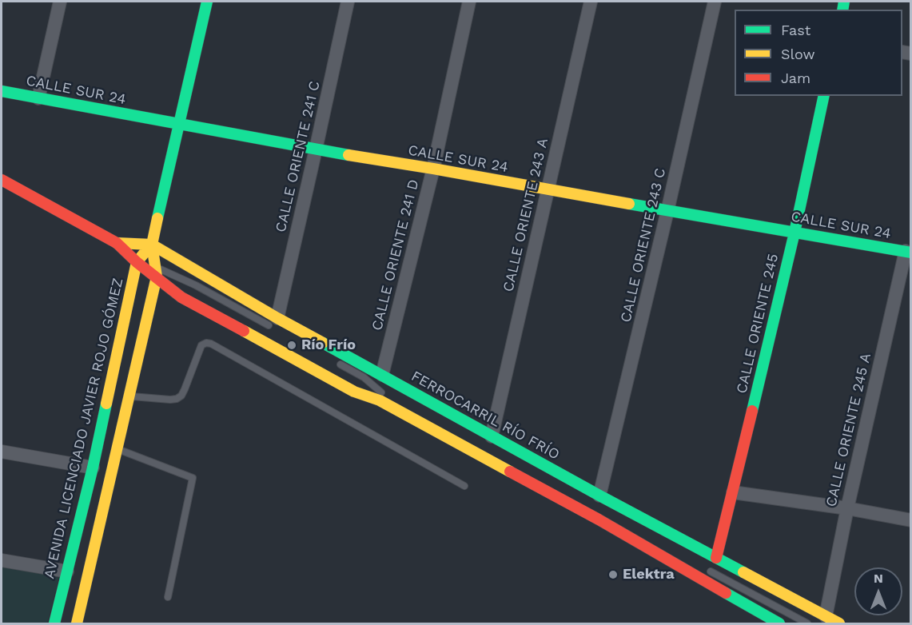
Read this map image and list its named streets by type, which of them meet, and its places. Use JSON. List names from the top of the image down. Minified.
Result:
{"streets":{"main road":["CALLE SUR 24","CALLE ORIENTE 245","FERROCARRIL RÍO FRÍO","AVENIDA LICENCIADO JAVIER ROJO GÓMEZ"],"street":["CALLE ORIENTE 241 C","CALLE ORIENTE 243 A","CALLE ORIENTE 243 C","CALLE ORIENTE 241 D","CALLE ORIENTE 245 A"]},"crossings":[["CALLE SUR 24","CALLE ORIENTE 241 C"],["CALLE SUR 24","CALLE ORIENTE 243 A"],["CALLE SUR 24","CALLE ORIENTE 243 C"],["CALLE SUR 24","CALLE ORIENTE 241 D"],["CALLE SUR 24","CALLE ORIENTE 245"],["CALLE SUR 24","AVENIDA LICENCIADO JAVIER ROJO GÓMEZ"],["CALLE SUR 24","CALLE ORIENTE 245 A"],["CALLE ORIENTE 241 C","FERROCARRIL RÍO FRÍO"],["CALLE ORIENTE 243 A","FERROCARRIL RÍO FRÍO"],["CALLE ORIENTE 243 C","FERROCARRIL RÍO FRÍO"],["CALLE ORIENTE 241 D","FERROCARRIL RÍO FRÍO"],["CALLE ORIENTE 245","FERROCARRIL RÍO FRÍO"],["FERROCARRIL RÍO FRÍO","AVENIDA LICENCIADO JAVIER ROJO GÓMEZ"],["FERROCARRIL RÍO FRÍO","CALLE ORIENTE 245 A"]],"places":["Río Frío","Elektra"],"legend":["Fast","Slow","Jam"],"north":"top"}
